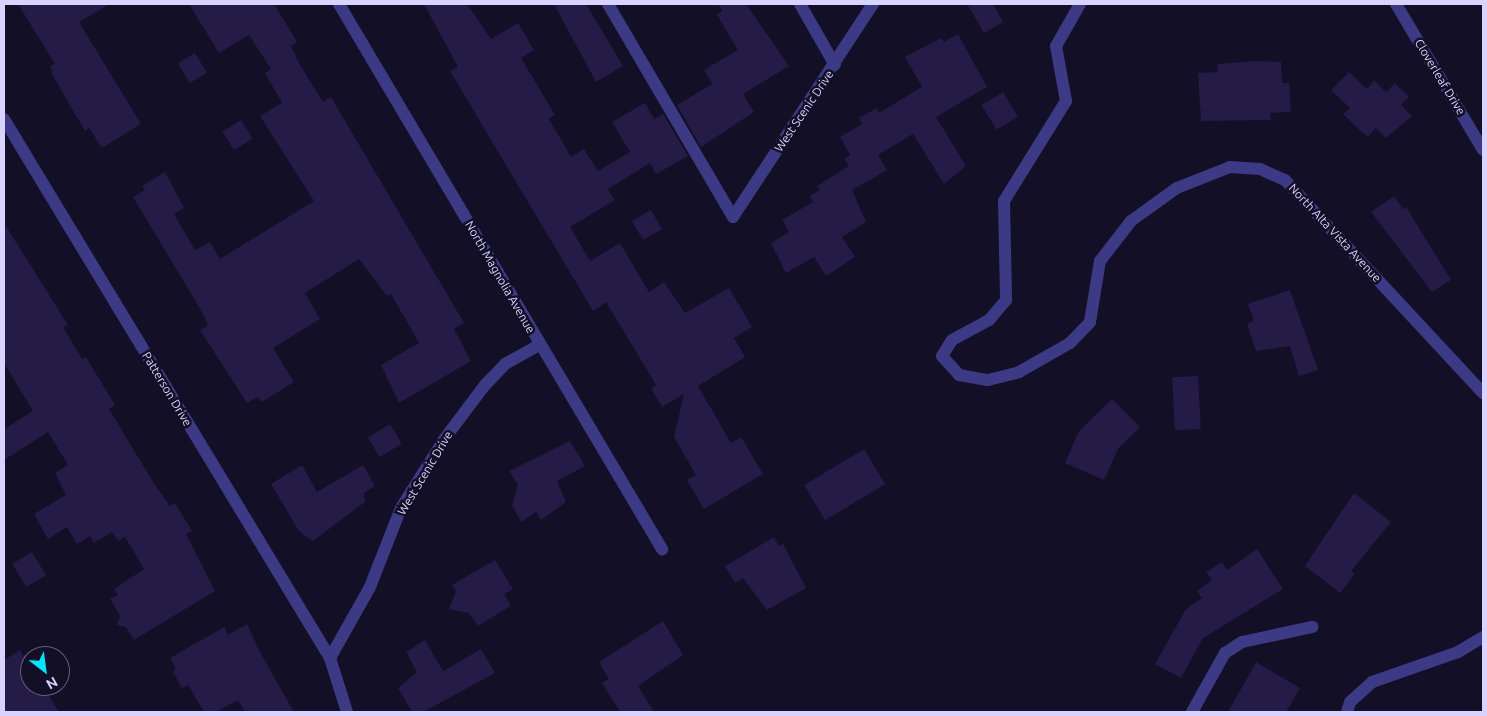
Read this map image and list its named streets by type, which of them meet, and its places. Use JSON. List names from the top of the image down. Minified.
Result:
{"streets":{"street":["Cloverleaf Drive","West Scenic Drive","North Alta Vista Avenue","North Magnolia Avenue","Patterson Drive"]},"crossings":[["West Scenic Drive","North Magnolia Avenue"],["West Scenic Drive","Patterson Drive"]],"north":"bottom right"}
